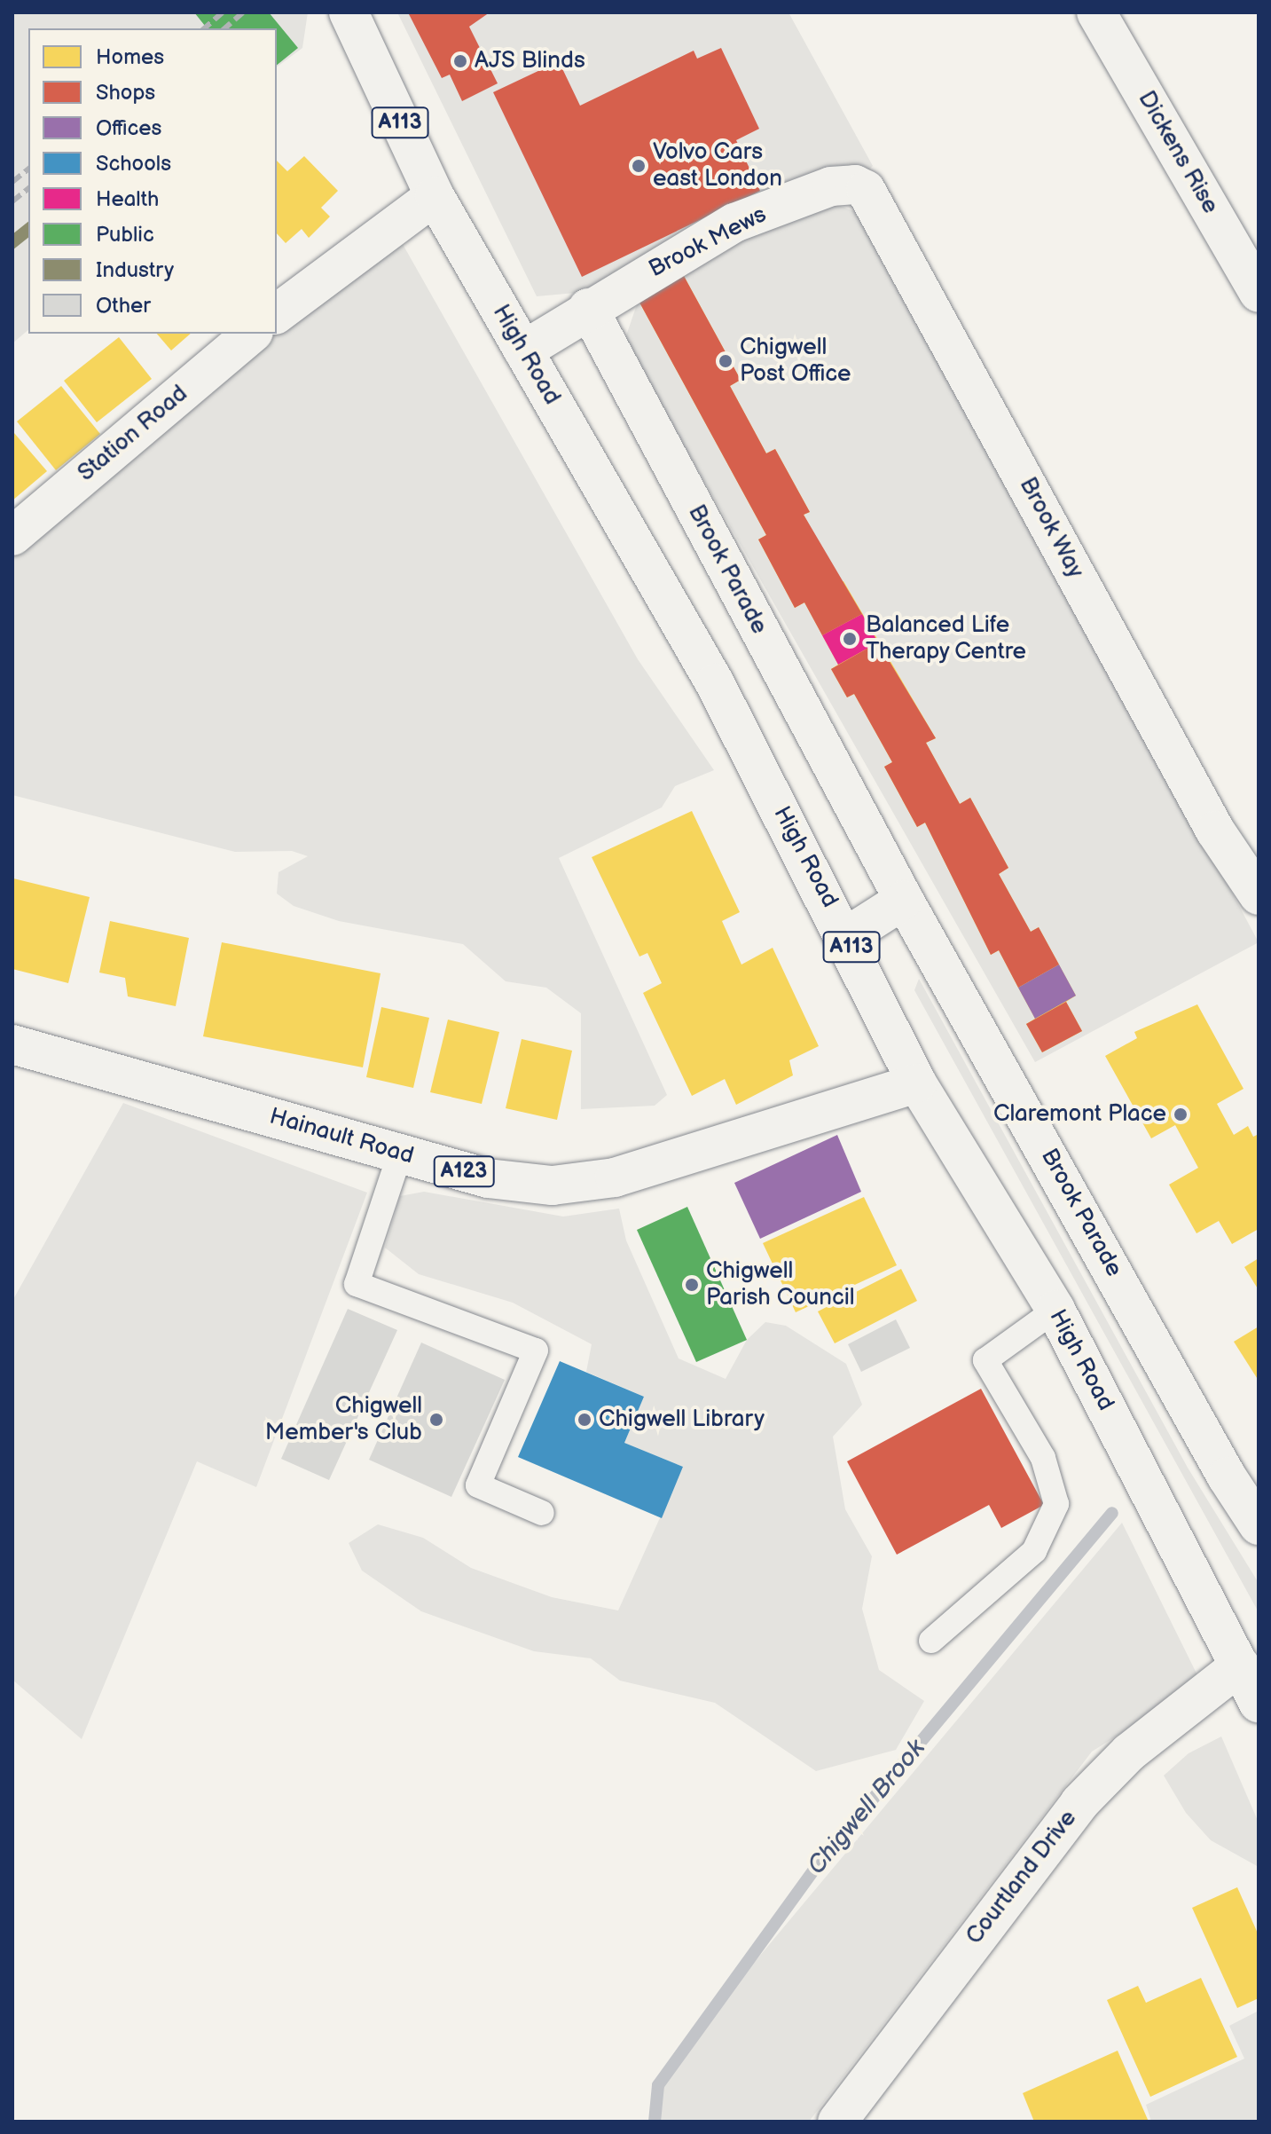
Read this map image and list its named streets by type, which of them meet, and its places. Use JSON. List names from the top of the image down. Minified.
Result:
{"streets":{"street":["A113","Dickens Rise","Brook Mews","High Road","Station Road","Brook Way","Brook Parade","Hainault Road","A123","Courtland Drive"]},"crossings":[["Brook Mews","Brook Way"],["Brook Mews","Brook Parade"],["High Road","Hainault Road"],["High Road","Courtland Drive"]],"water":["Chigwell Brook"],"places":["AJS Blinds","Volvo Cars east London","Chigwell Post Office","Balanced Life Therapy Centre","Claremont Place","Chigwell Parish Council","Chigwell Member's Club","Chigwell Library"],"legend":["Homes","Shops","Offices","Schools","Health","Public","Industry","Other"]}
